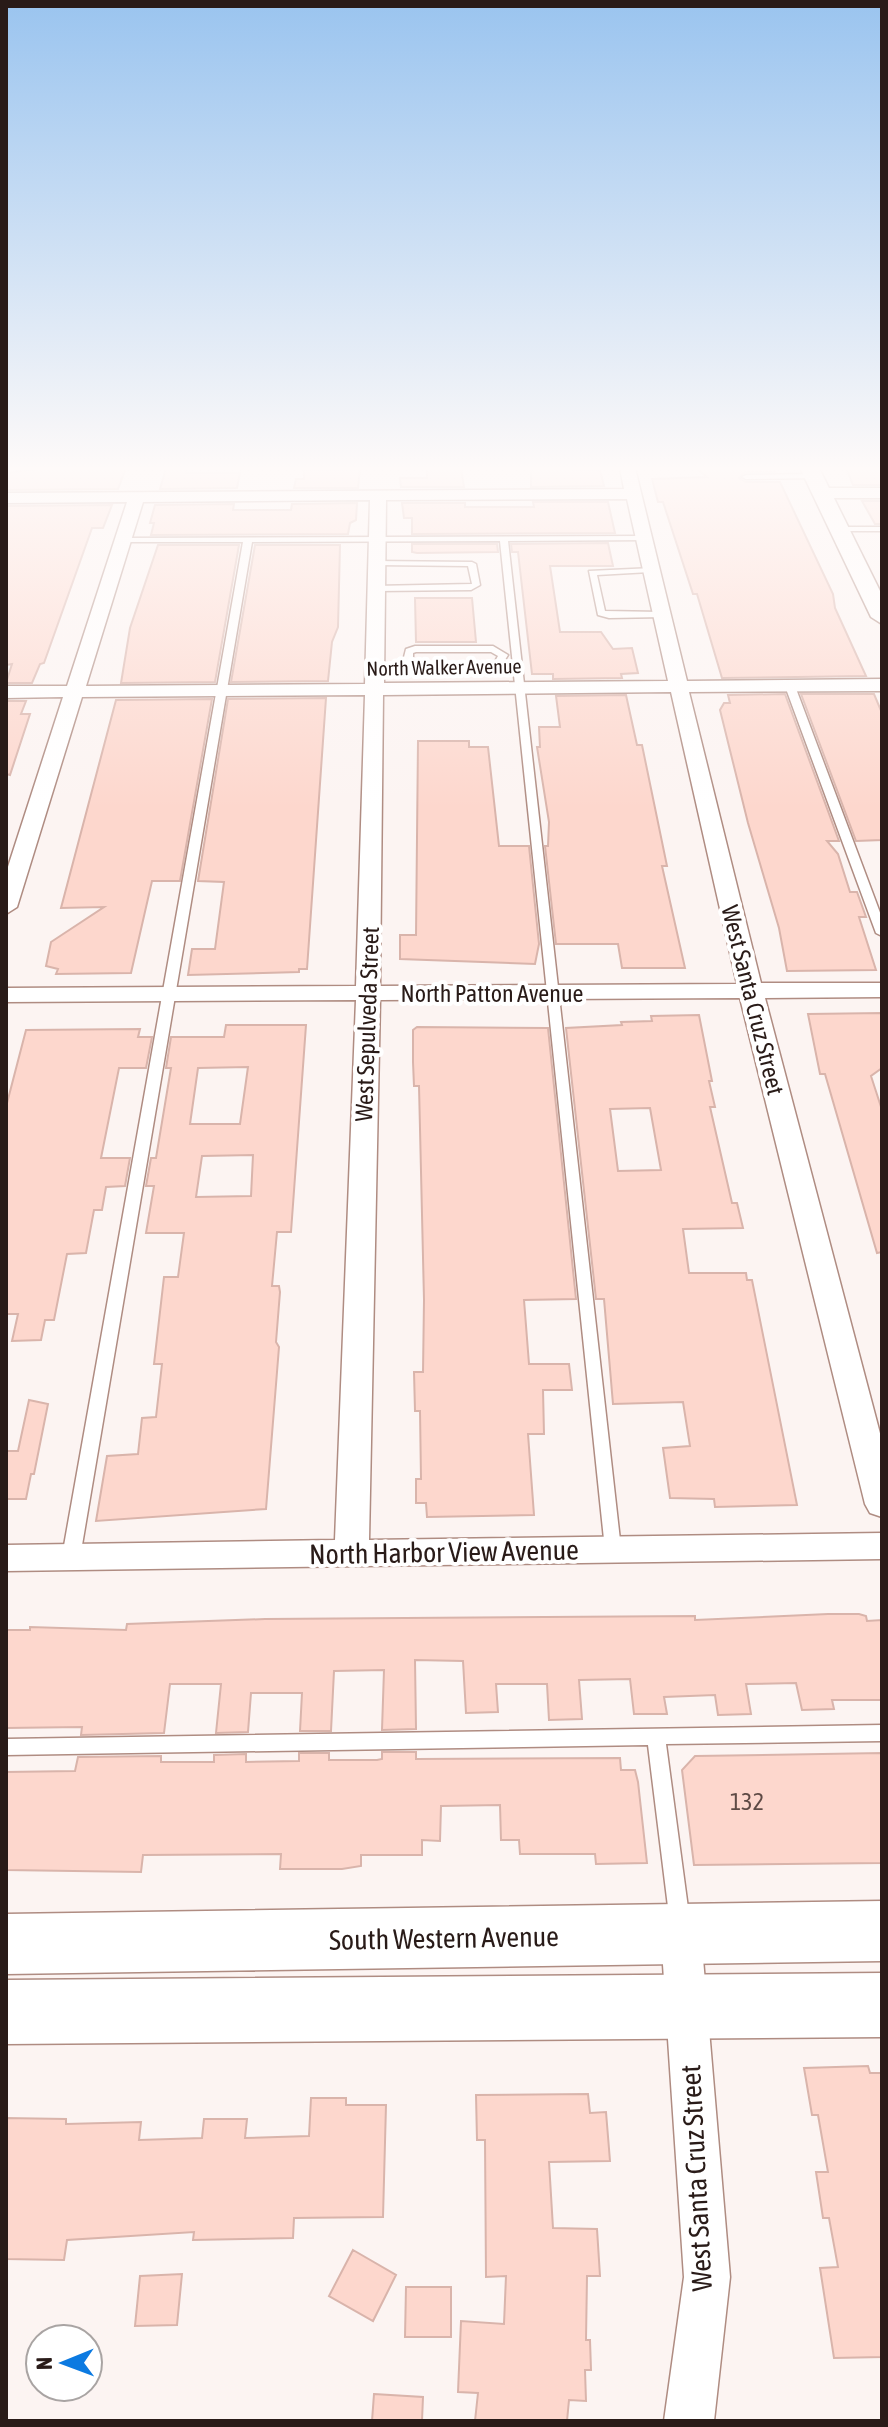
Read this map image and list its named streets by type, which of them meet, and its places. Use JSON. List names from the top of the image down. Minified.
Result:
{"streets":{"main road":["South Western Avenue"],"street":["North Walker Avenue","North Patton Avenue","West Santa Cruz Street","West Sepulveda Street","North Harbor View Avenue"]},"crossings":[["North Walker Avenue","West Santa Cruz Street"],["North Walker Avenue","West Sepulveda Street"],["North Patton Avenue","West Santa Cruz Street"],["North Patton Avenue","West Sepulveda Street"],["West Santa Cruz Street","South Western Avenue"],["West Sepulveda Street","North Harbor View Avenue"]],"house_numbers":["132"],"north":"left"}
